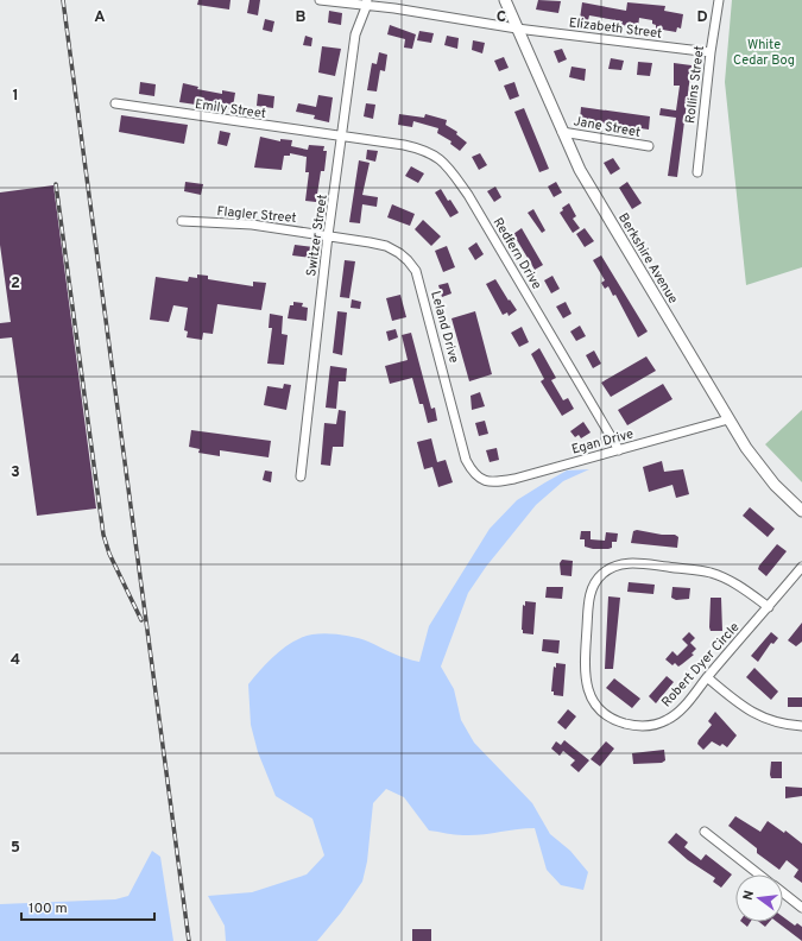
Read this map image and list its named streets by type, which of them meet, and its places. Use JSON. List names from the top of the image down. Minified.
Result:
{"streets":{"main road":["Berkshire Avenue"],"street":["Elizabeth Street","Rollins Street","Emily Street","Jane Street","Flagler Street","Switzer Street","Redfern Drive","Leland Drive","Egan Drive","Robert Dyer Circle"]},"crossings":[["Elizabeth Street","Rollins Street"],["Elizabeth Street","Switzer Street"],["Elizabeth Street","Berkshire Avenue"],["Emily Street","Switzer Street"],["Emily Street","Redfern Drive"],["Jane Street","Berkshire Avenue"],["Flagler Street","Switzer Street"],["Flagler Street","Leland Drive"],["Switzer Street","Redfern Drive"],["Switzer Street","Leland Drive"],["Redfern Drive","Egan Drive"],["Berkshire Avenue","Egan Drive"],["Leland Drive","Egan Drive"]],"parks":["White Cedar Bog"],"scale_bar":"100 m","north":"left","grid":{"columns":["A","B","C","D"],"rows":["1","2","3","4","5"]}}
